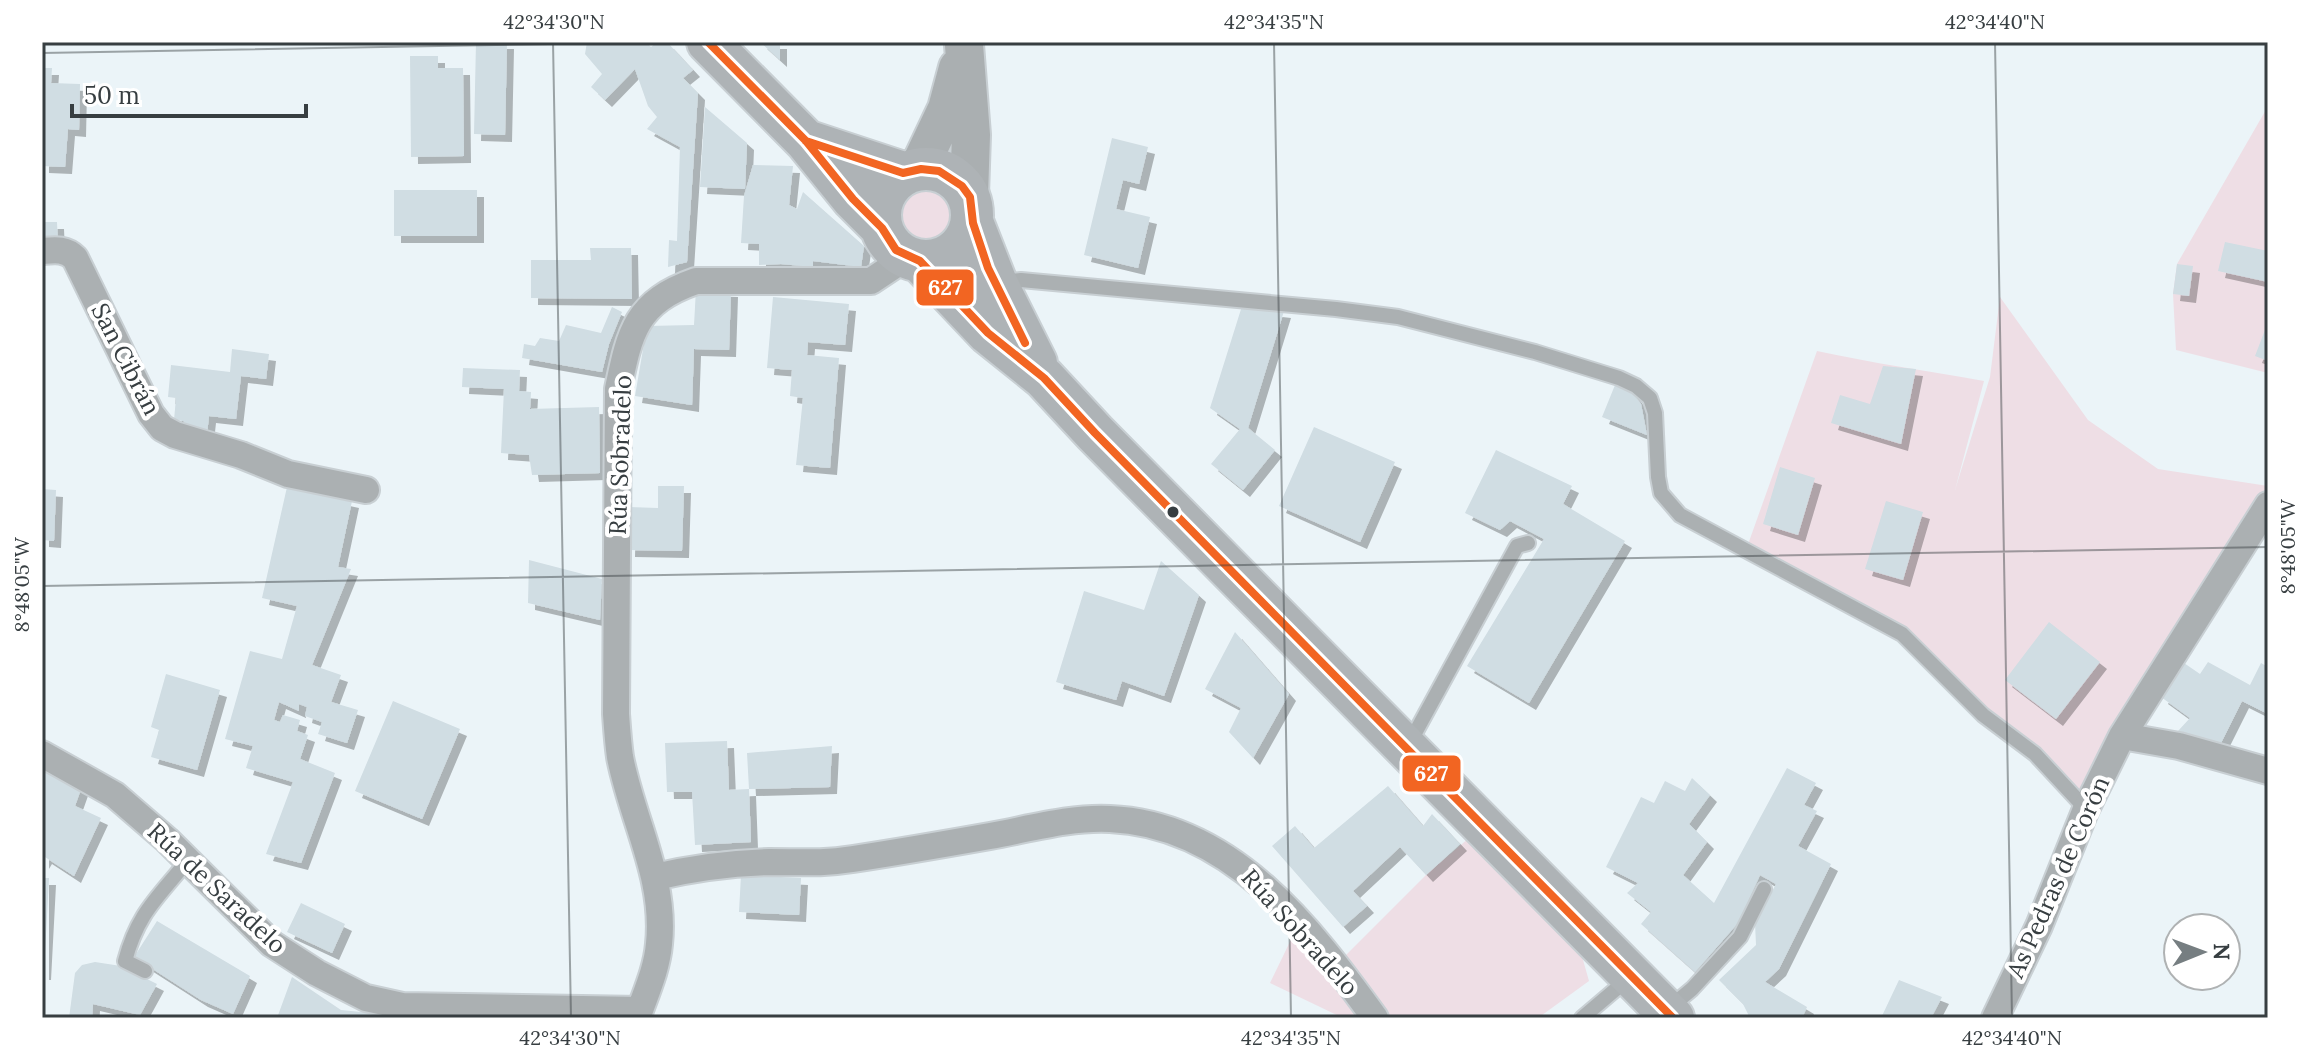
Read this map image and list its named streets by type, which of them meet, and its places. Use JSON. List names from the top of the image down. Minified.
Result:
{"streets":{"street":["San Cibrán","Rúa Sobradelo","As Pedras de Corón","Rúa de Saradelo"]},"crossings":[["Rúa Sobradelo","Rúa de Saradelo"]],"lines":["transit line 627"],"scale_bar":"50 m","north":"right","coordinates":["42°34'30\"N","42°34'35\"N","42°34'40\"N","8°48'05\"W"]}
